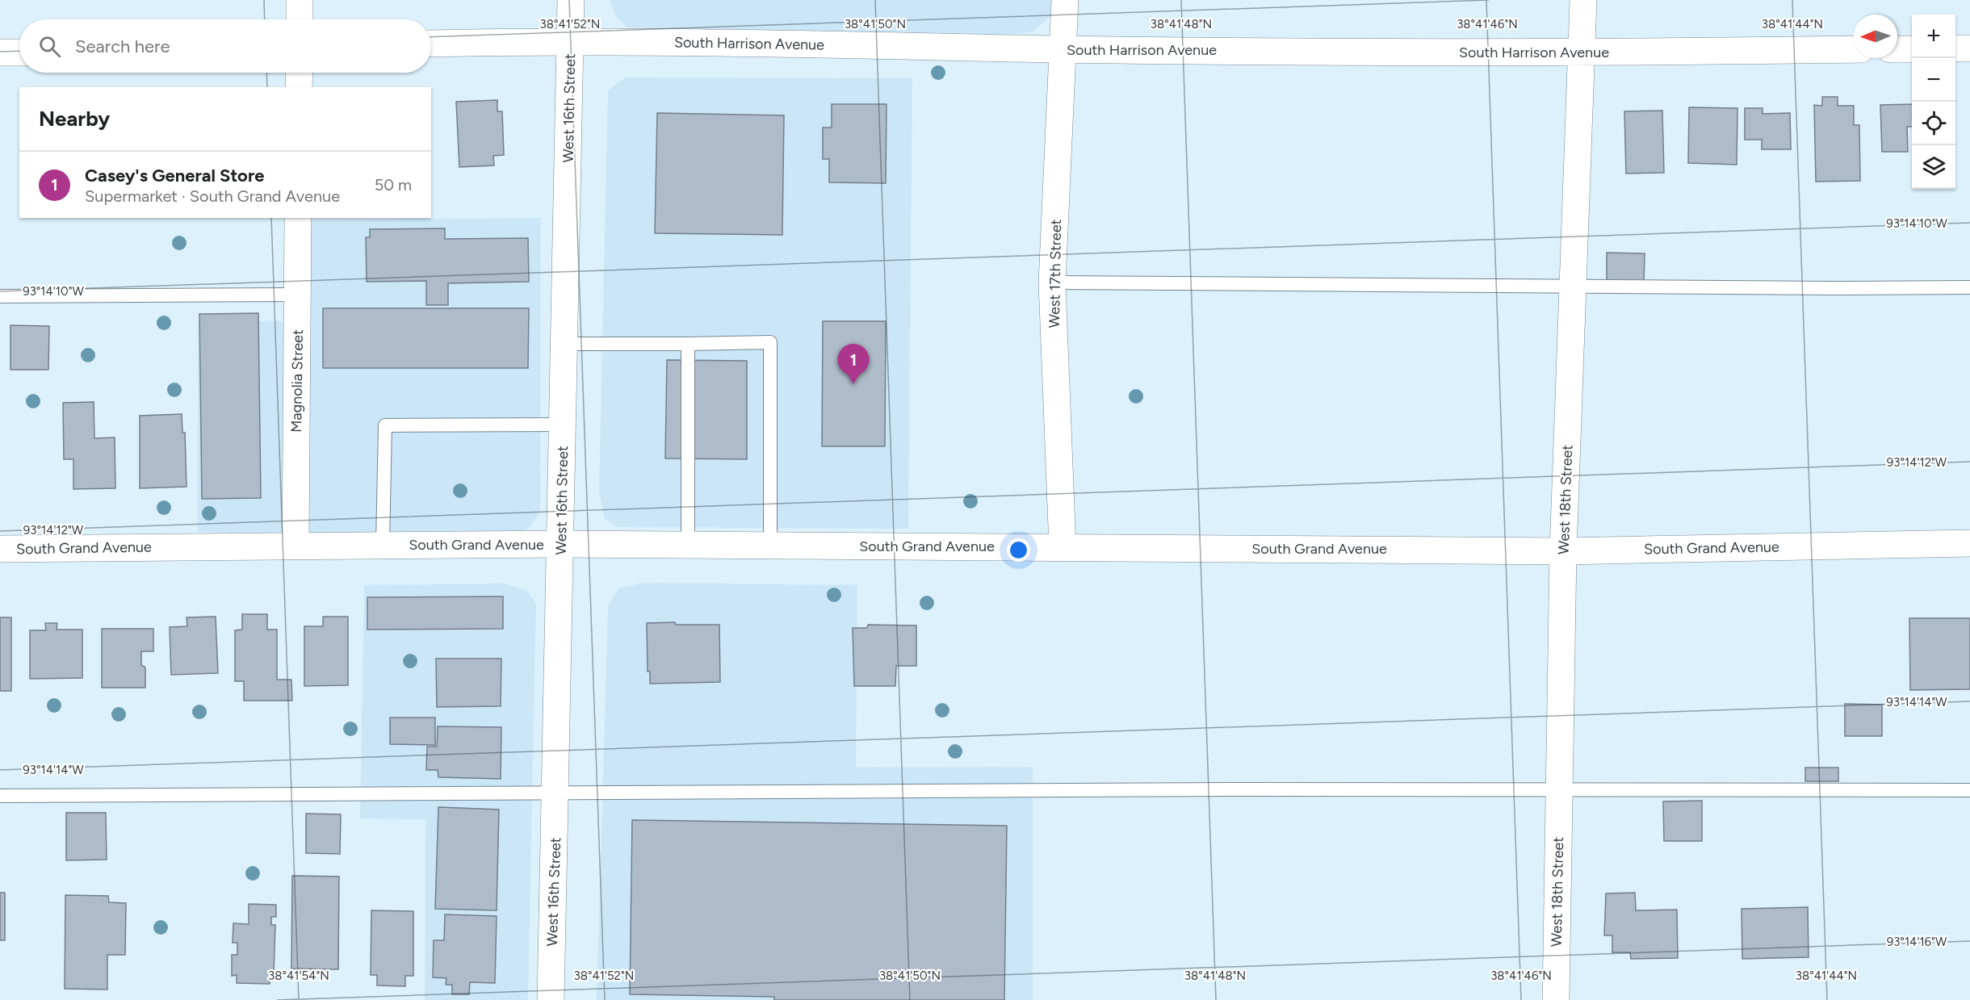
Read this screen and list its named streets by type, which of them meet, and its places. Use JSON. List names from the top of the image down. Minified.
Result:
{"streets":{"street":["South Harrison Avenue","West 16th Street","West 17th Street","Magnolia Street","West 18th Street","South Grand Avenue"]},"crossings":[["South Harrison Avenue","West 16th Street"],["South Harrison Avenue","West 17th Street"],["South Harrison Avenue","West 18th Street"],["West 16th Street","South Grand Avenue"],["West 17th Street","South Grand Avenue"],["Magnolia Street","South Grand Avenue"],["West 18th Street","South Grand Avenue"]],"north":"left","page":{"map_buttons":["+","−"],"search":"Search here","heading":"Nearby","list":[{"mark":"1","name":"Casey's General Store","note":"Supermarket · South Grand Avenue","value":"50 m"}],"pins":"1"},"coordinates":["38°41'52\"N","38°41'50\"N","38°41'48\"N","38°41'46\"N","38°41'44\"N","93°14'10\"W","93°14'12\"W","93°14'14\"W","93°14'16\"W","38°41'54\"N"]}
